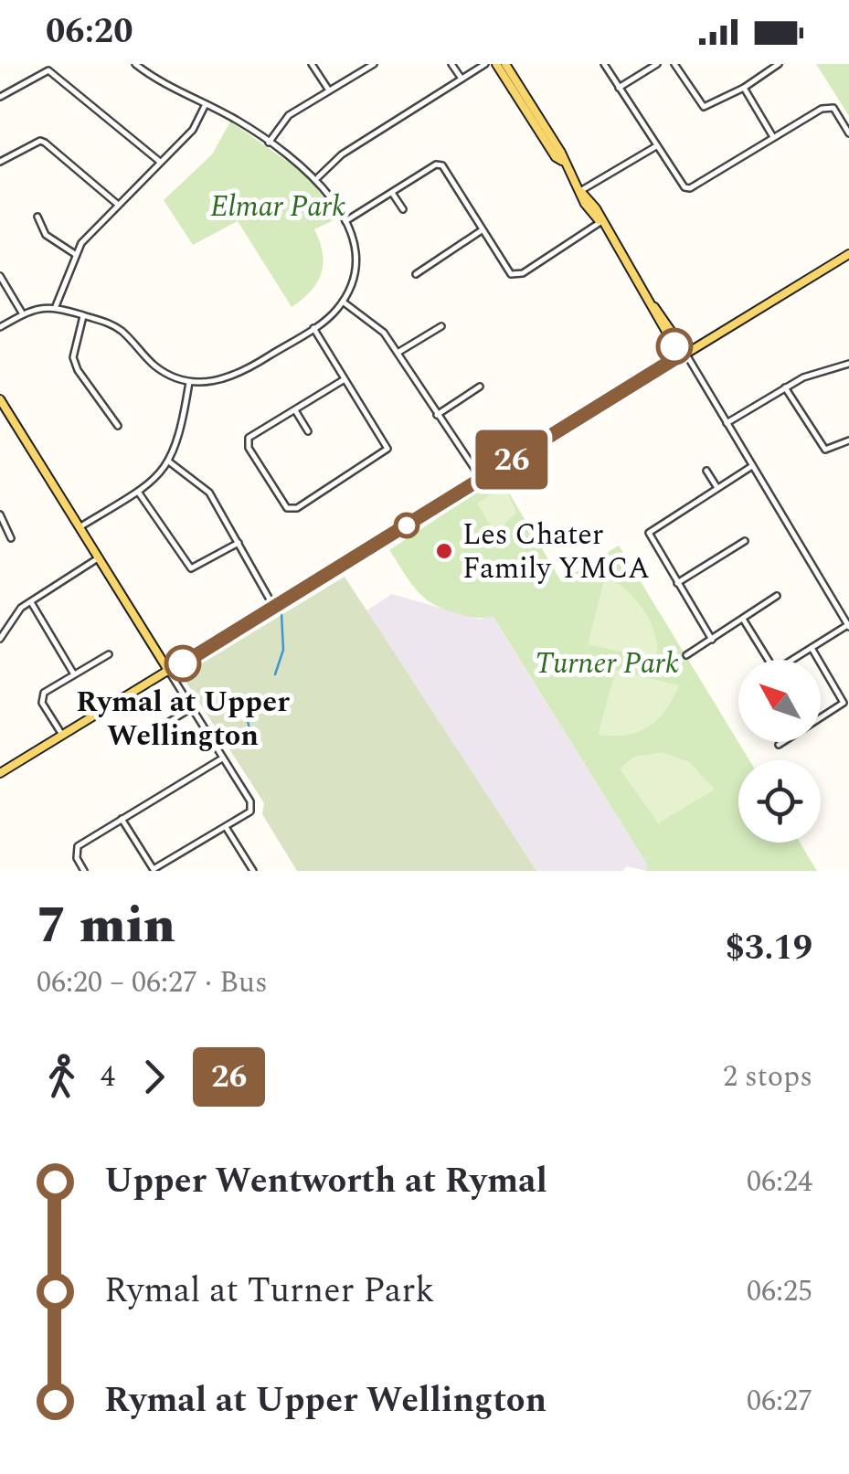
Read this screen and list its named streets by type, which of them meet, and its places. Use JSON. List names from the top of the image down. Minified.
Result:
{"parks":["Elmar Park","Turner Park"],"places":["Les Chater Family YMCA","Rymal at Upper Wellington"],"lines":["bus line 26"],"north":"top left","page":{"status":"06:20","on_map":"26","heading":["7 min","06:20 – 06:27 · Bus","$3.19"],"legs":["4","26","2 stops"],"list":[{"name":"Upper Wentworth at Rymal","value":"06:24"},{"name":"Rymal at Turner Park","value":"06:25"},{"name":"Rymal at Upper Wellington","value":"06:27"}]}}
